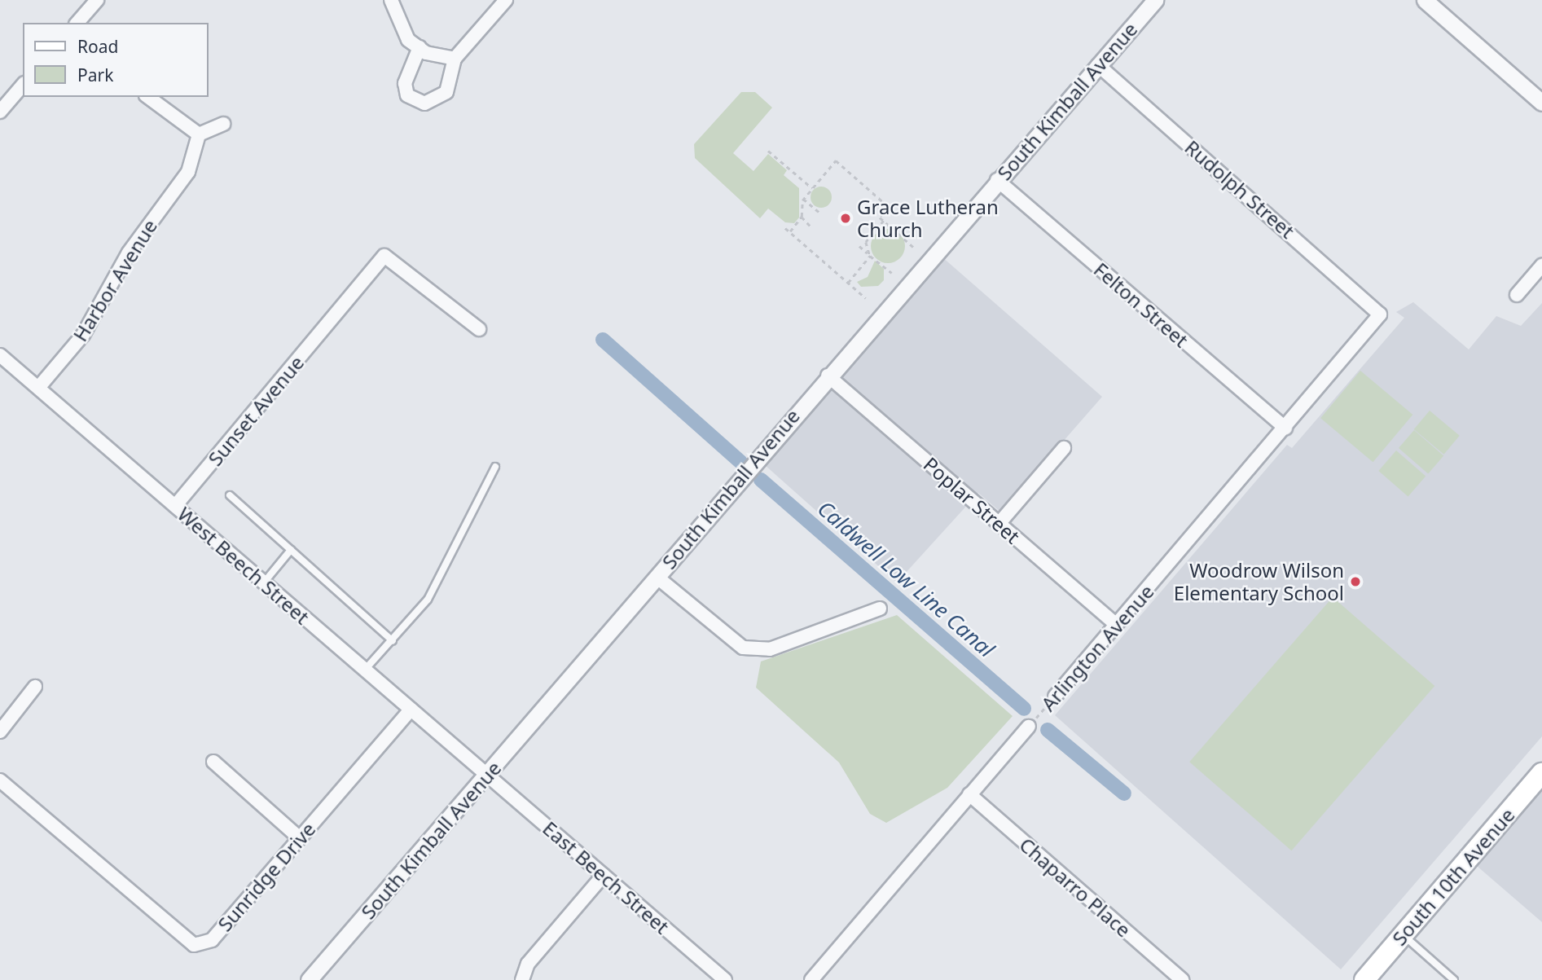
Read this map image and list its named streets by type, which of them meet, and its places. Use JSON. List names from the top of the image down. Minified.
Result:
{"streets":{"main road":["South 10th Avenue"],"street":["South Kimball Avenue","Rudolph Street","Harbor Avenue","Felton Street","Sunset Avenue","Poplar Street","West Beech Street","Arlington Avenue","Sunridge Drive","East Beech Street","Chaparro Place"]},"crossings":[["South Kimball Avenue","Rudolph Street"],["South Kimball Avenue","Felton Street"],["South Kimball Avenue","Poplar Street"],["South Kimball Avenue","West Beech Street"],["South Kimball Avenue","East Beech Street"],["Rudolph Street","Arlington Avenue"],["Harbor Avenue","West Beech Street"],["Felton Street","Arlington Avenue"],["Sunset Avenue","West Beech Street"],["Poplar Street","Arlington Avenue"],["West Beech Street","Sunridge Drive"],["West Beech Street","East Beech Street"],["Arlington Avenue","Chaparro Place"]],"water":["Caldwell Low Line Canal"],"places":["Grace Lutheran Church","Woodrow Wilson Elementary School"],"legend":["Road","Park"]}
